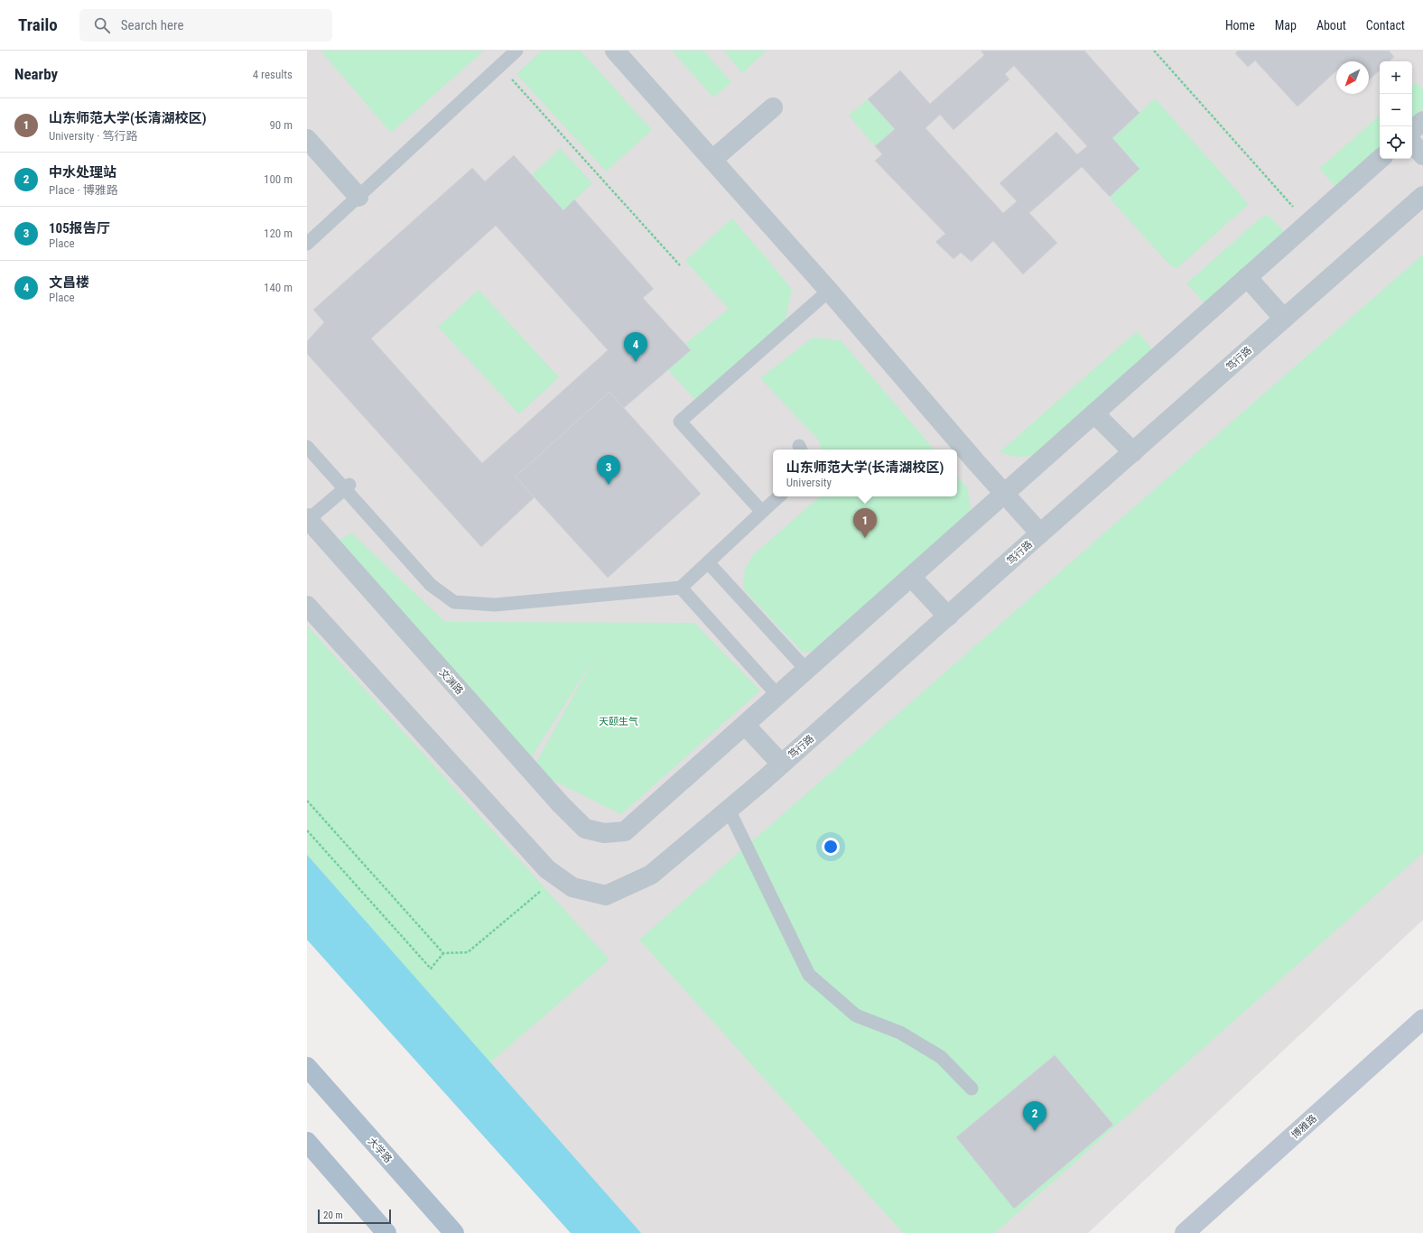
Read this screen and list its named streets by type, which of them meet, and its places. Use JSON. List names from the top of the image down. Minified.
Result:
{"streets":{"main road":["大学路"],"street":["笃行路","文渊路","博雅路"]},"parks":["天颐生气"],"scale_bar":"20 m","north":"bottom left","page":{"header":"Trailo","search":"Search here","nav":["Home","Map","About","Contact"],"heading":["Nearby","4 results"],"map_buttons":["+","−"],"list":[{"mark":"1","name":"山东师范大学(长清湖校区)","note":"University · 笃行路","value":"90 m"},{"mark":"2","name":"中水处理站","note":"Place · 博雅路","value":"100 m"},{"mark":"3","name":"105报告厅","note":"Place","value":"120 m"},{"mark":"4","name":"文昌楼","note":"Place","value":"140 m"}],"pins":["4","3","1","2"],"popup":["山东师范大学(长清湖校区)","University"],"scale":"20 m"}}
